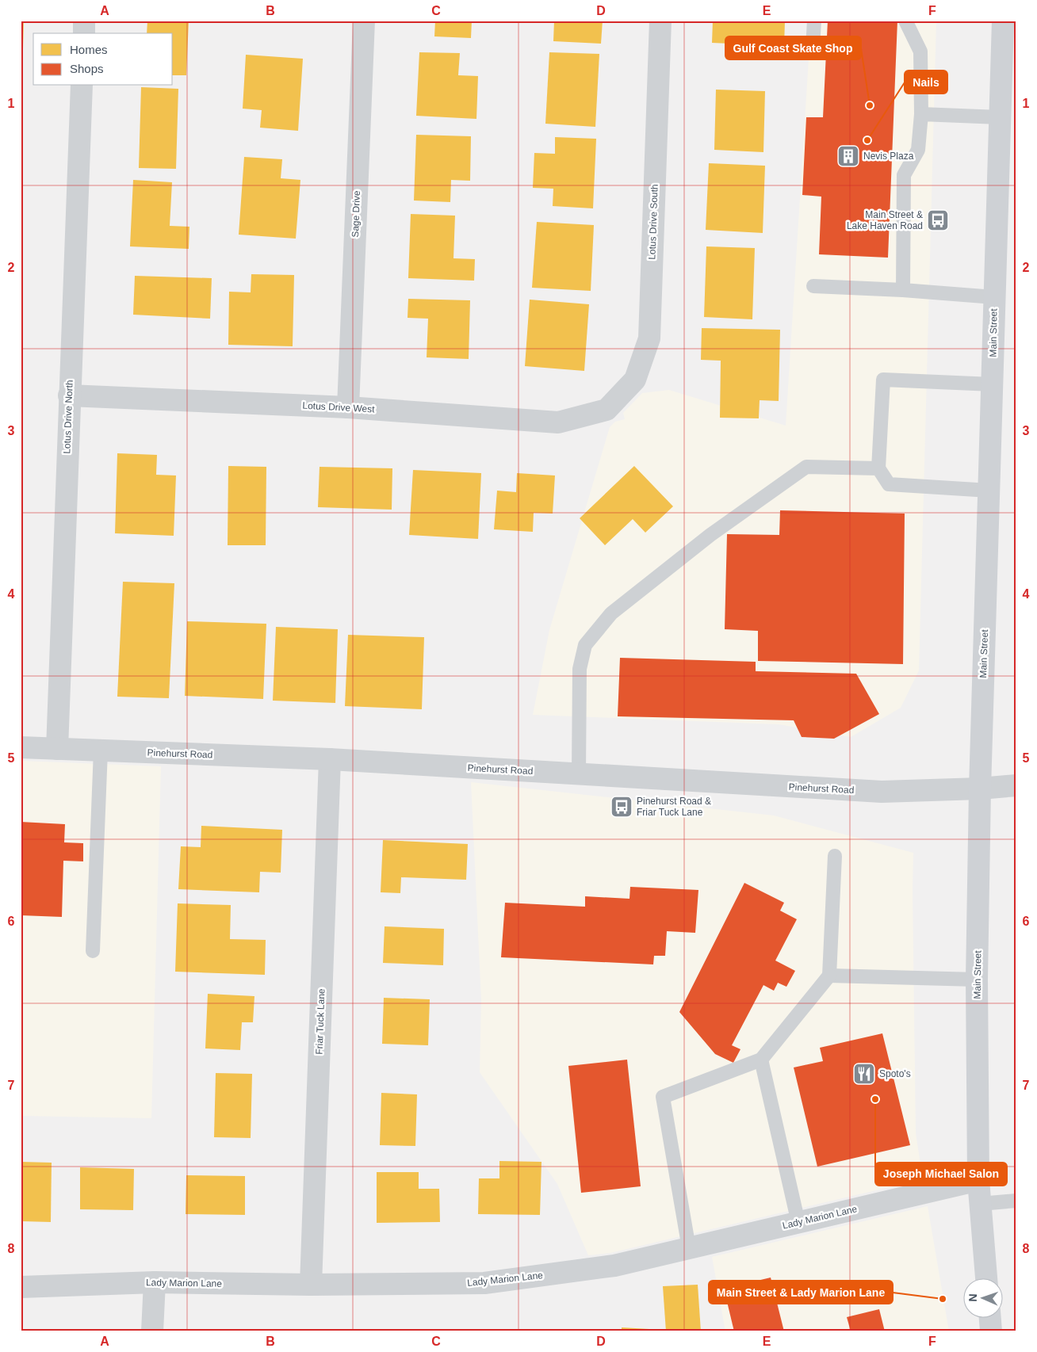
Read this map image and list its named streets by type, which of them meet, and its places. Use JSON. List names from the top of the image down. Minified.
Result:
{"streets":{"main road":["Main Street"],"street":["Sage Drive","Lotus Drive South","Lotus Drive West","Lotus Drive North","Pinehurst Road","Friar Tuck Lane","Lady Marion Lane"]},"crossings":[["Sage Drive","Lotus Drive West"],["Lotus Drive South","Lotus Drive West"],["Main Street","Pinehurst Road"],["Main Street","Lady Marion Lane"],["Lotus Drive West","Lotus Drive North"],["Lotus Drive North","Pinehurst Road"],["Pinehurst Road","Friar Tuck Lane"],["Friar Tuck Lane","Lady Marion Lane"]],"places":{"other":["Gulf Coast Skate Shop","Nails","Joseph Michael Salon","Main Street & Lady Marion Lane"],"building":["Nevis Plaza"],"bus stop":["Main Street & Lake Haven Road","Pinehurst Road & Friar Tuck Lane"],"restaurant":["Spoto's"]},"legend":["Homes","Shops"],"north":"left","grid":{"columns":["A","B","C","D","E","F"],"rows":["1","2","3","4","5","6","7","8"]}}
